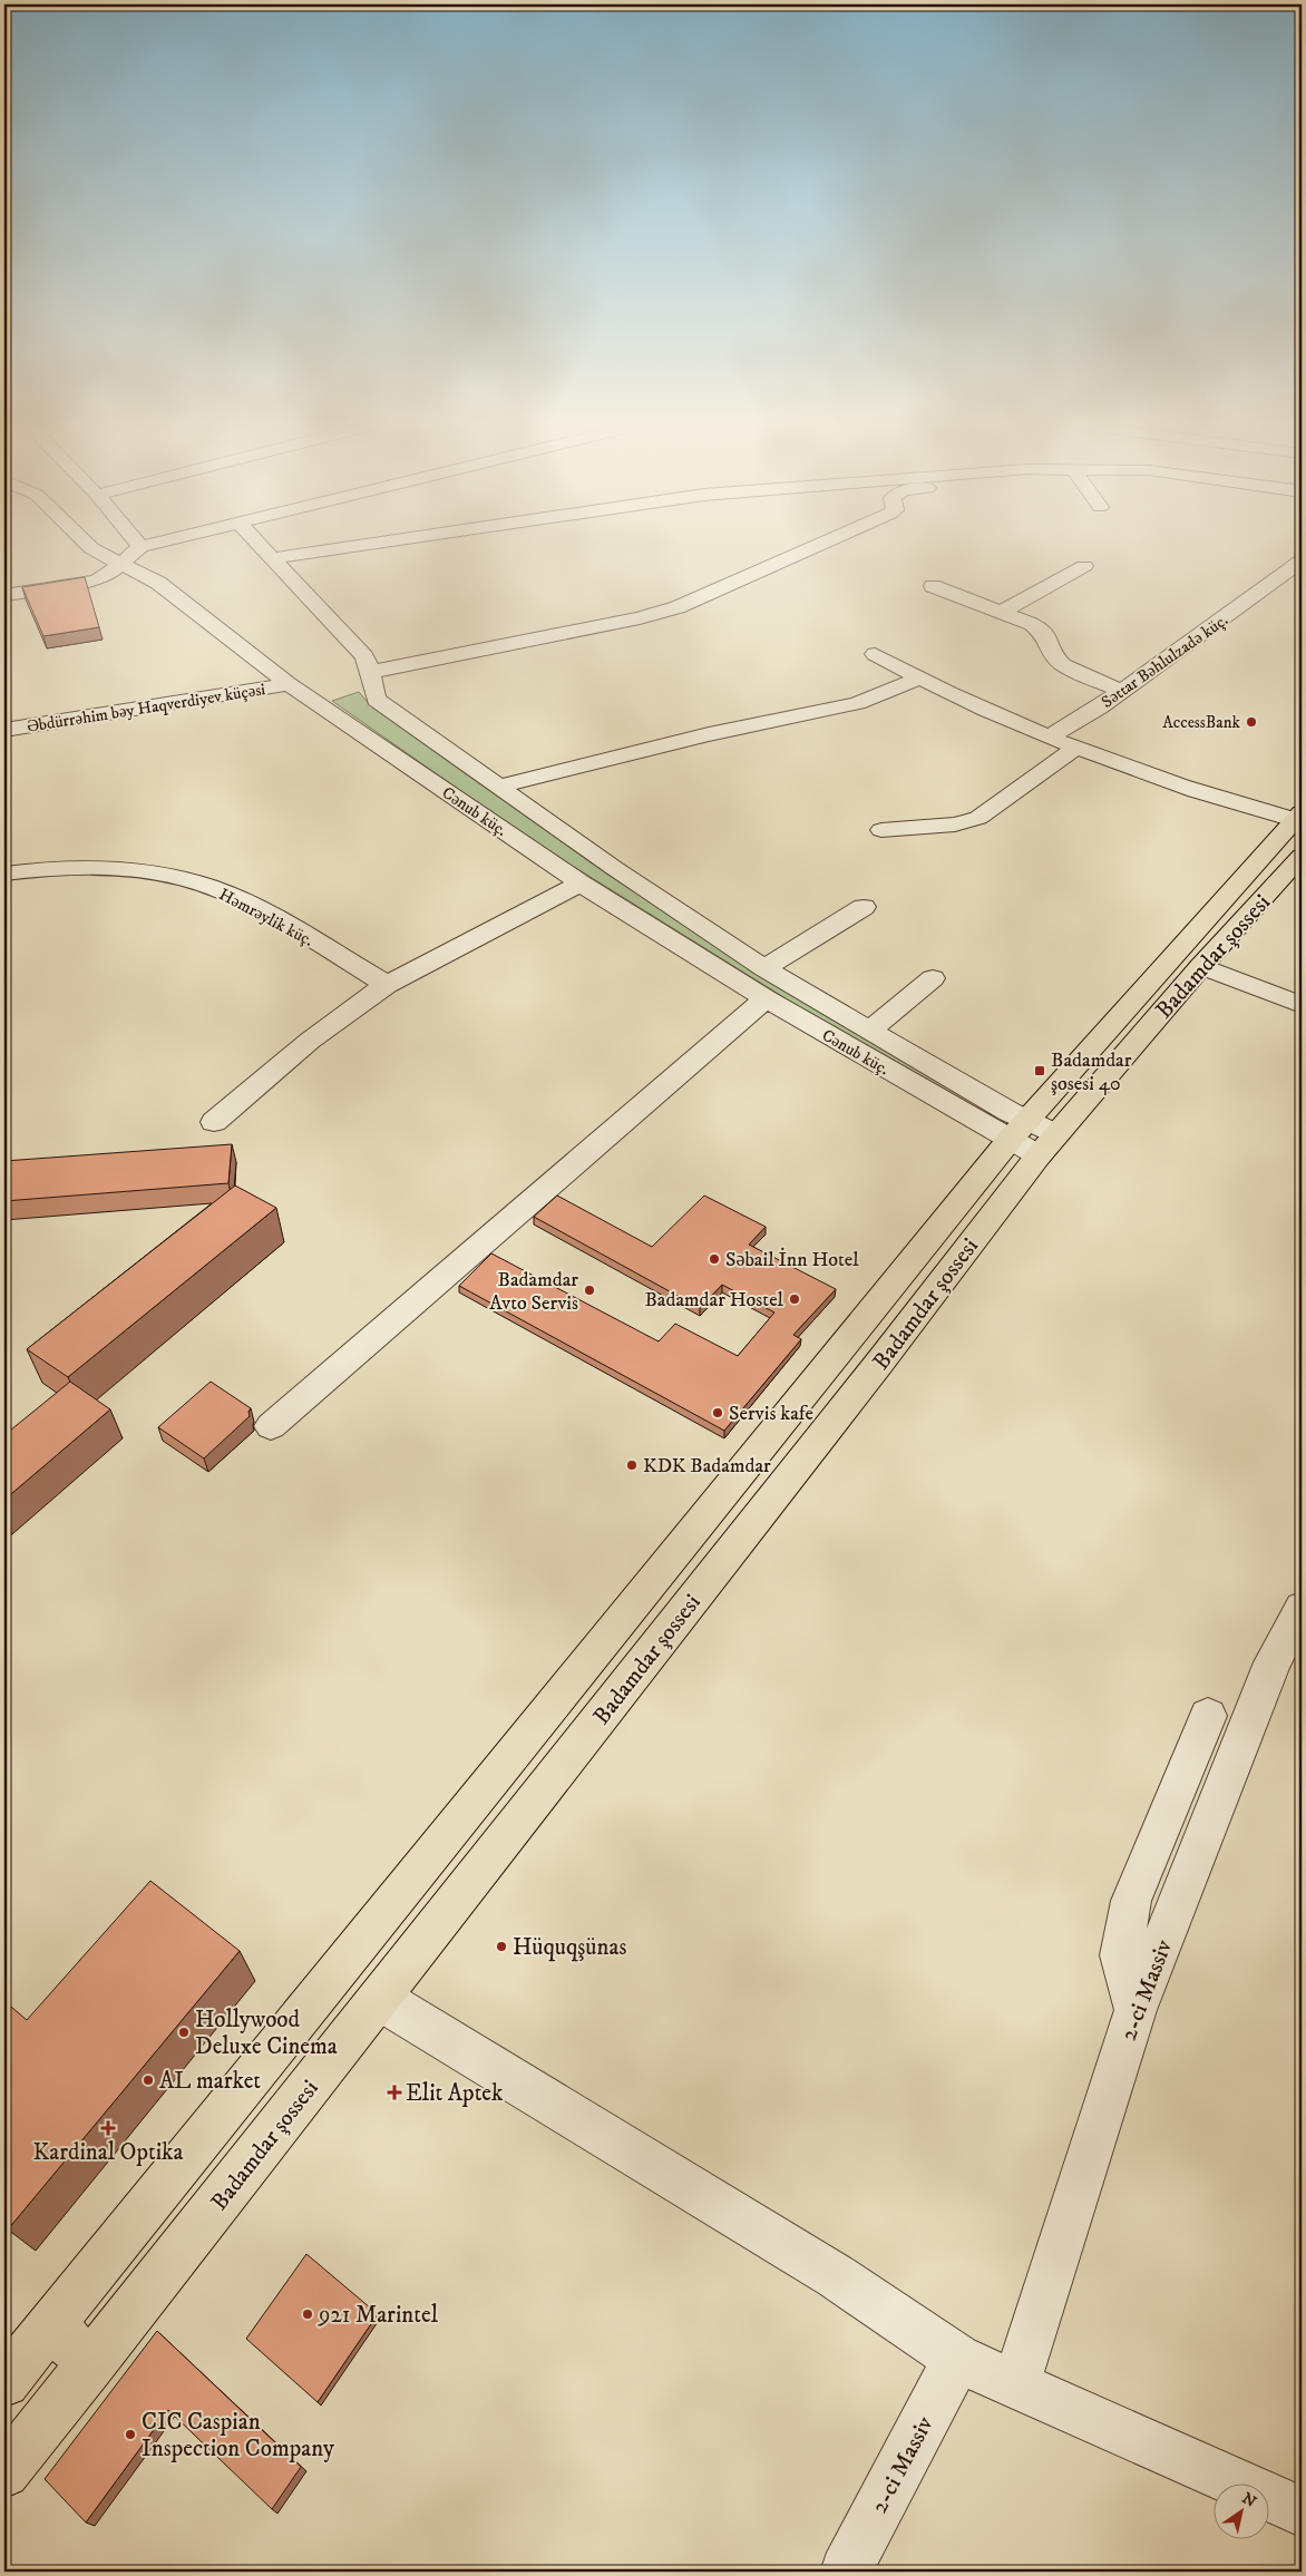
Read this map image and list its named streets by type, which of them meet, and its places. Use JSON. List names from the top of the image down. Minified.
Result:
{"streets":{"main road":["Badamdar şossesi"],"street":["Səttar Bəhlulzadə küç.","Əbdürrəhim bəy Haqverdiyev küçəsi","Cənub küç.","Həmrəylik küç.","2-ci Massiv"]},"crossings":[["Əbdürrəhim bəy Haqverdiyev küçəsi","Cənub küç."],["Cənub küç.","Badamdar şossesi"]],"places":{"other":["AccessBank","Səbail İnn Hotel","Badamdar Avto Servis","Badamdar Hostel","Servis kafe","KDK Badamdar","Hüquqşünas","Hollywood Deluxe Cinema","AL market","921 Marintel","CIC Caspian Inspection Company"],"transit":["Badamdar şosesi 40"],"health":["Elit Aptek","Kardinal Optika"]},"north":"top right"}
